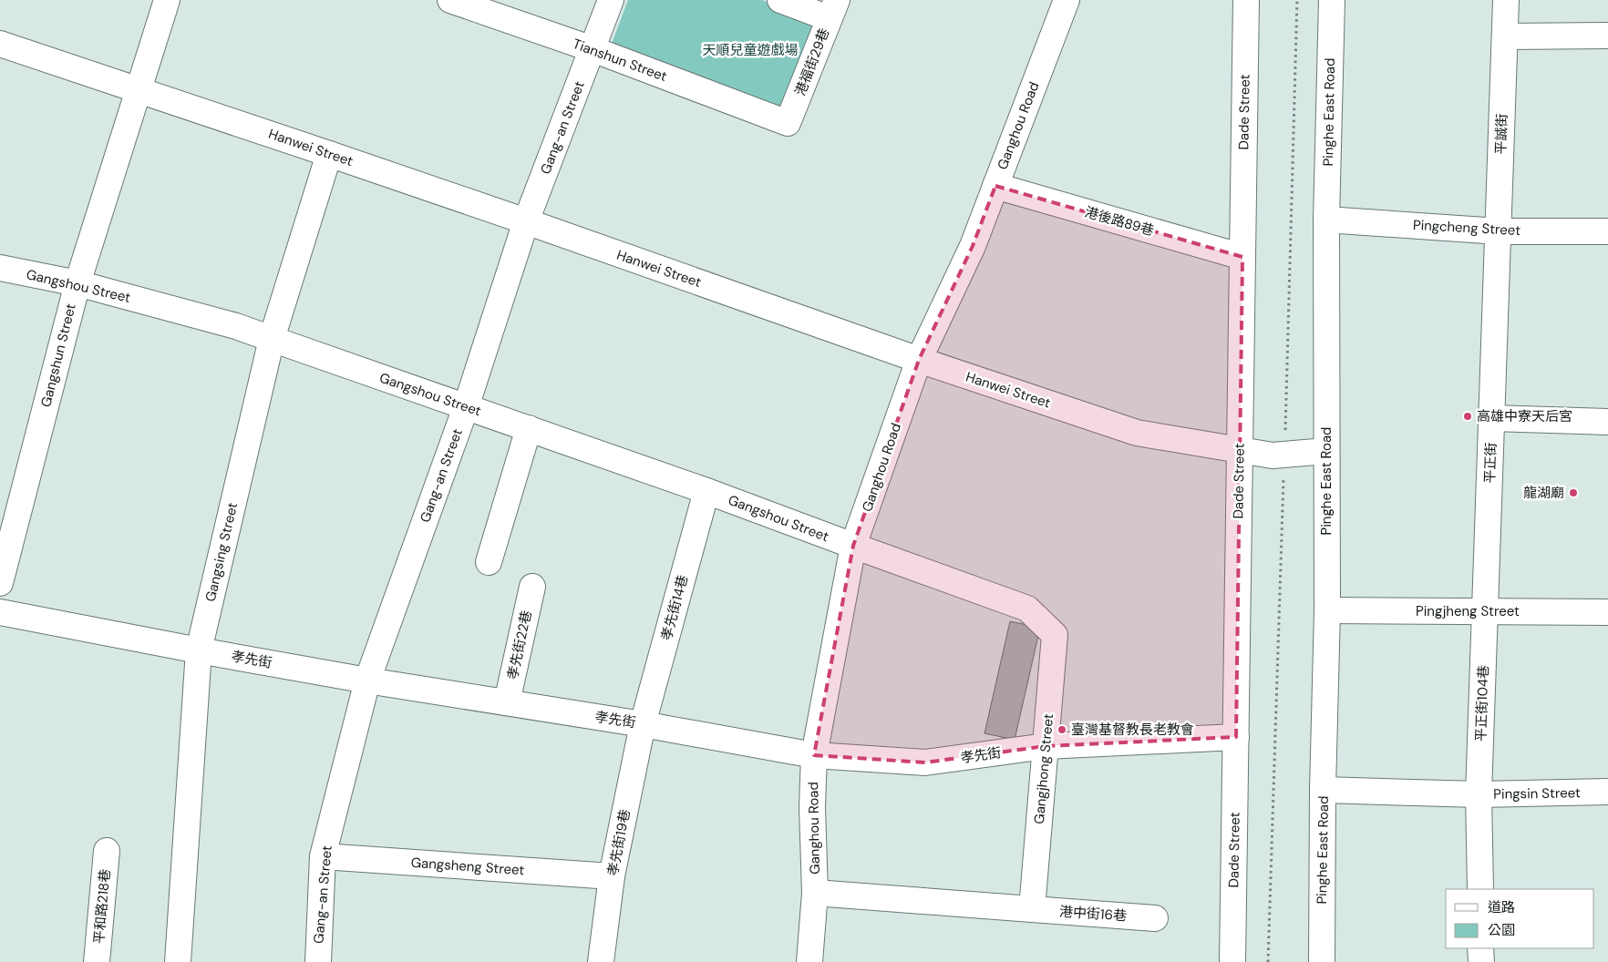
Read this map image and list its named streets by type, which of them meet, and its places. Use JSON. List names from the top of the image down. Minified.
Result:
{"streets":{"street":["Tianshun Street","港福街29巷","Dade Street","Pinghe East Road","Ganghou Road","Gang-an Street","平誠街","Hanwei Street","港後路89巷","Pingcheng Street","Gangshou Street","Gangshun Street","平正街","Gangsing Street","孝先街14巷","Pingjheng Street","孝先街22巷","孝先街","平正街104巷","Gangjhong Street","Pingsin Street","孝先街19巷","Gangsheng Street","平和路218巷","港中街16巷"]},"crossings":[["Tianshun Street","港福街29巷"],["Tianshun Street","Gang-an Street"],["Dade Street","Hanwei Street"],["Dade Street","港後路89巷"],["Dade Street","孝先街"],["Pinghe East Road","Hanwei Street"],["Pinghe East Road","Pingcheng Street"],["Pinghe East Road","Pingjheng Street"],["Ganghou Road","Hanwei Street"],["Ganghou Road","港後路89巷"],["Ganghou Road","Gangshou Street"],["Ganghou Road","孝先街"],["Ganghou Road","Gangjhong Street"],["Gang-an Street","Hanwei Street"],["Gang-an Street","Gangshou Street"],["Gang-an Street","孝先街"],["Gang-an Street","Gangsheng Street"],["平誠街","Pingcheng Street"],["平誠街","平正街"],["Hanwei Street","Gangshun Street"],["Hanwei Street","Gangsing Street"],["Pingcheng Street","平正街"],["Gangshou Street","Gangshun Street"],["Gangshou Street","Gangsing Street"],["Gangshou Street","孝先街14巷"],["Gangshou Street","Gangjhong Street"],["平正街","Pingjheng Street"],["平正街","平正街104巷"],["Gangsing Street","孝先街"],["孝先街14巷","孝先街"],["孝先街14巷","孝先街19巷"],["Pingjheng Street","平正街104巷"],["孝先街22巷","孝先街"],["孝先街","Gangjhong Street"],["孝先街","孝先街19巷"],["平正街104巷","Pingsin Street"],["Gangjhong Street","港中街16巷"],["孝先街19巷","Gangsheng Street"]],"parks":["天順兒童遊戲場"],"places":["高雄中寮天后宮","龍湖廟","臺灣基督教長老教會"],"legend":["道路","公園"]}
